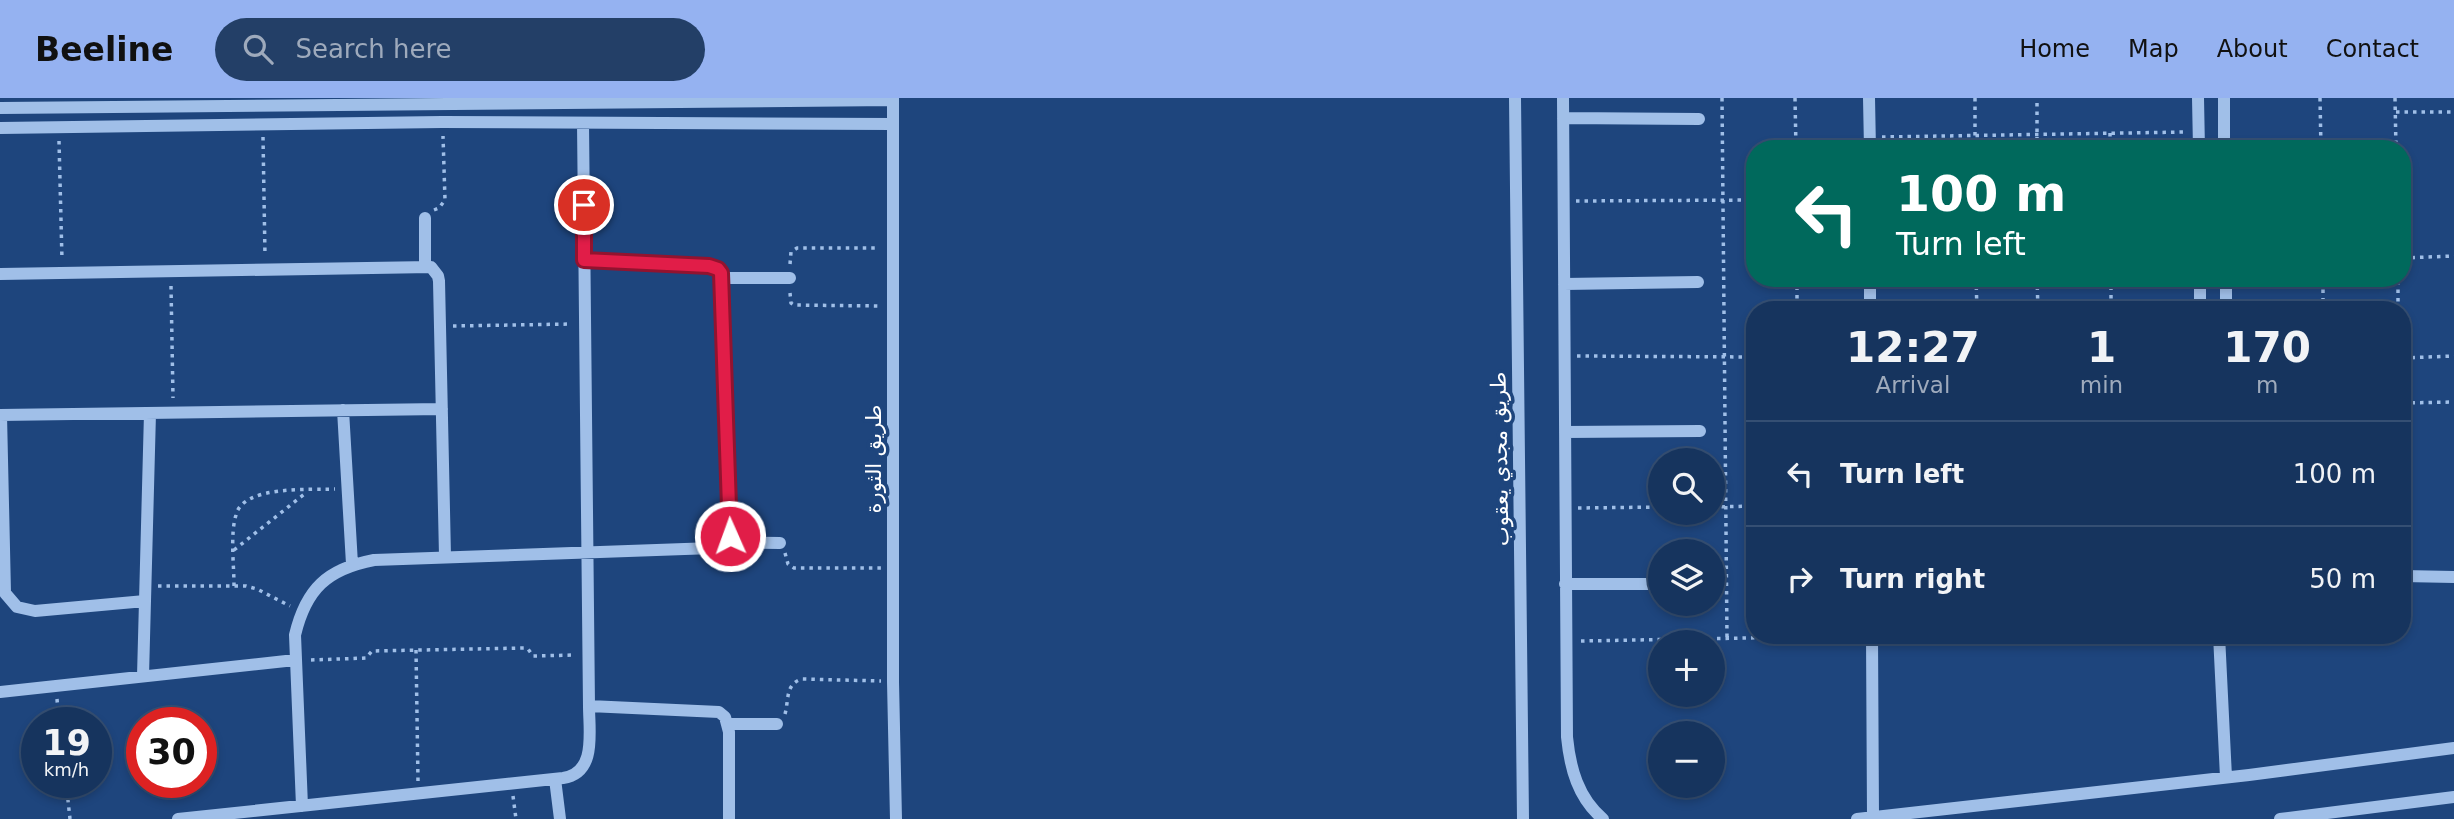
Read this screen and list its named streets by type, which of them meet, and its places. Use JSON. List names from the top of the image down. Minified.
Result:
{"streets":{"street":["طريق الثورة","طريق مجدي يعقوب"]},"page":{"header":"Beeline","search":"Search here","nav":["Home","Map","About","Contact"],"turn":["100 m","Turn left"],"eta":["12:27","Arrival","1","min","170","m"],"list":[{"name":"Turn left","value":"100 m"},{"name":"Turn right","value":"50 m"}],"map_buttons":["+","−"],"speed":"19 km/h","limit":"30"}}
